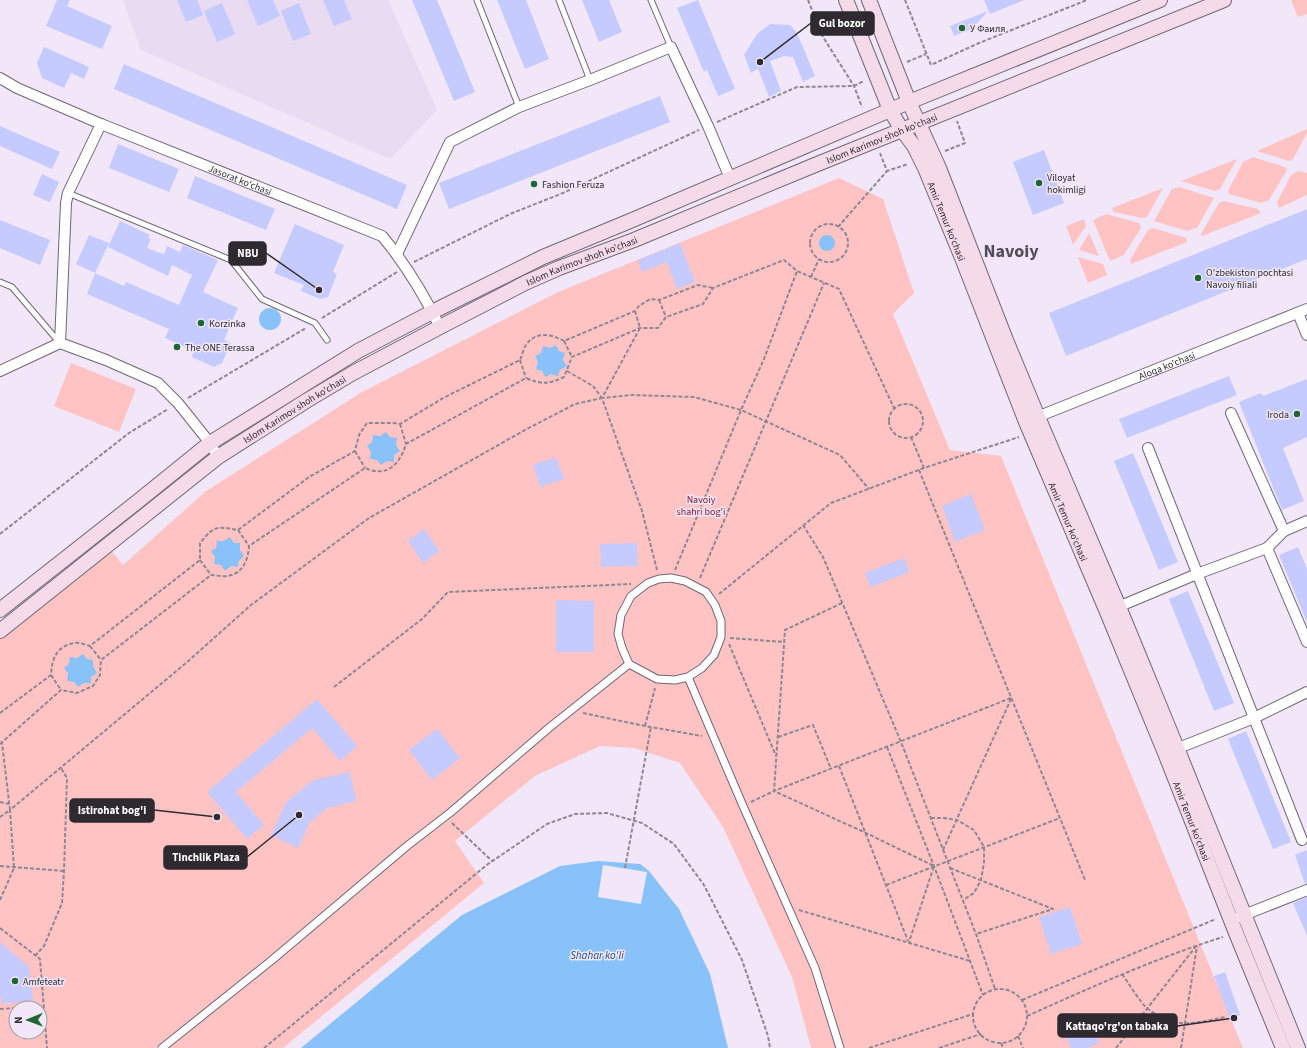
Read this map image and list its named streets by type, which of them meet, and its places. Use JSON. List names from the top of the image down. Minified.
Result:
{"streets":{"main road":["Islom Karimov shoh ko'chasi","Amir Temur ko‘chasi"],"street":["Jasorat ko‘chasi","Aloqa ko'chasi"]},"crossings":[["Islom Karimov shoh ko'chasi","Jasorat ko‘chasi"],["Islom Karimov shoh ko'chasi","Amir Temur ko‘chasi"],["Amir Temur ko‘chasi","Aloqa ko'chasi"]],"districts":["Navoiy"],"water":["Shahar ko'li"],"parks":["Navoiy shahri bog'i"],"places":["У Фаиля","Gul bozor","Viloyat hokimligi","Fashion Feruza","O'zbekiston pochtasi Navoiy filiali","NBU","Korzinka","The ONE Terassa","Iroda","Tinchlik Plaza","Istirohat bog'i","Amfeteatr","Kattaqo'rg'on tabaka"],"north":"left"}
